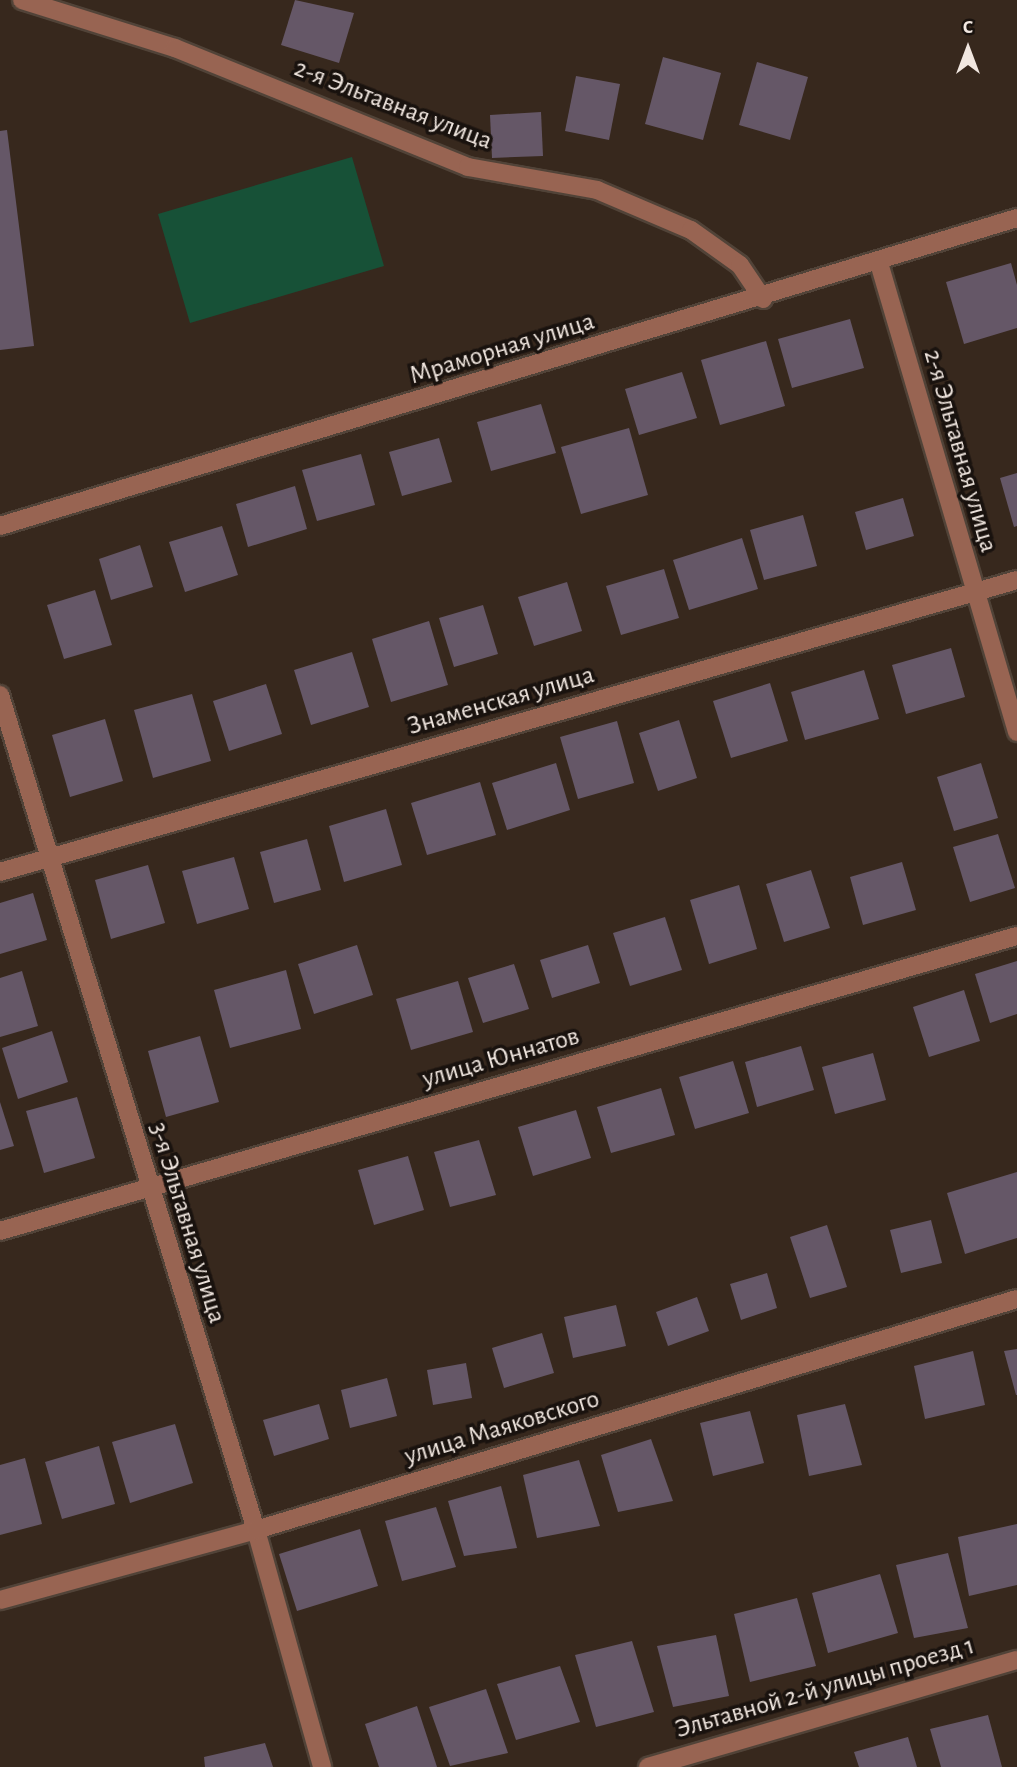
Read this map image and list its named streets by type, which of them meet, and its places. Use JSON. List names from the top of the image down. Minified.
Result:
{"streets":{"street":["2-я Эльтавная улица","Мраморная улица","Знаменская улица","улица Юннатов","3-я Эльтавная улица","улица Маяковского","Эльтавной 2-й улицы проезд 1"]},"crossings":[["2-я Эльтавная улица","Мраморная улица"],["2-я Эльтавная улица","Знаменская улица"],["Знаменская улица","3-я Эльтавная улица"],["улица Юннатов","3-я Эльтавная улица"],["3-я Эльтавная улица","улица Маяковского"]],"north":"top"}
